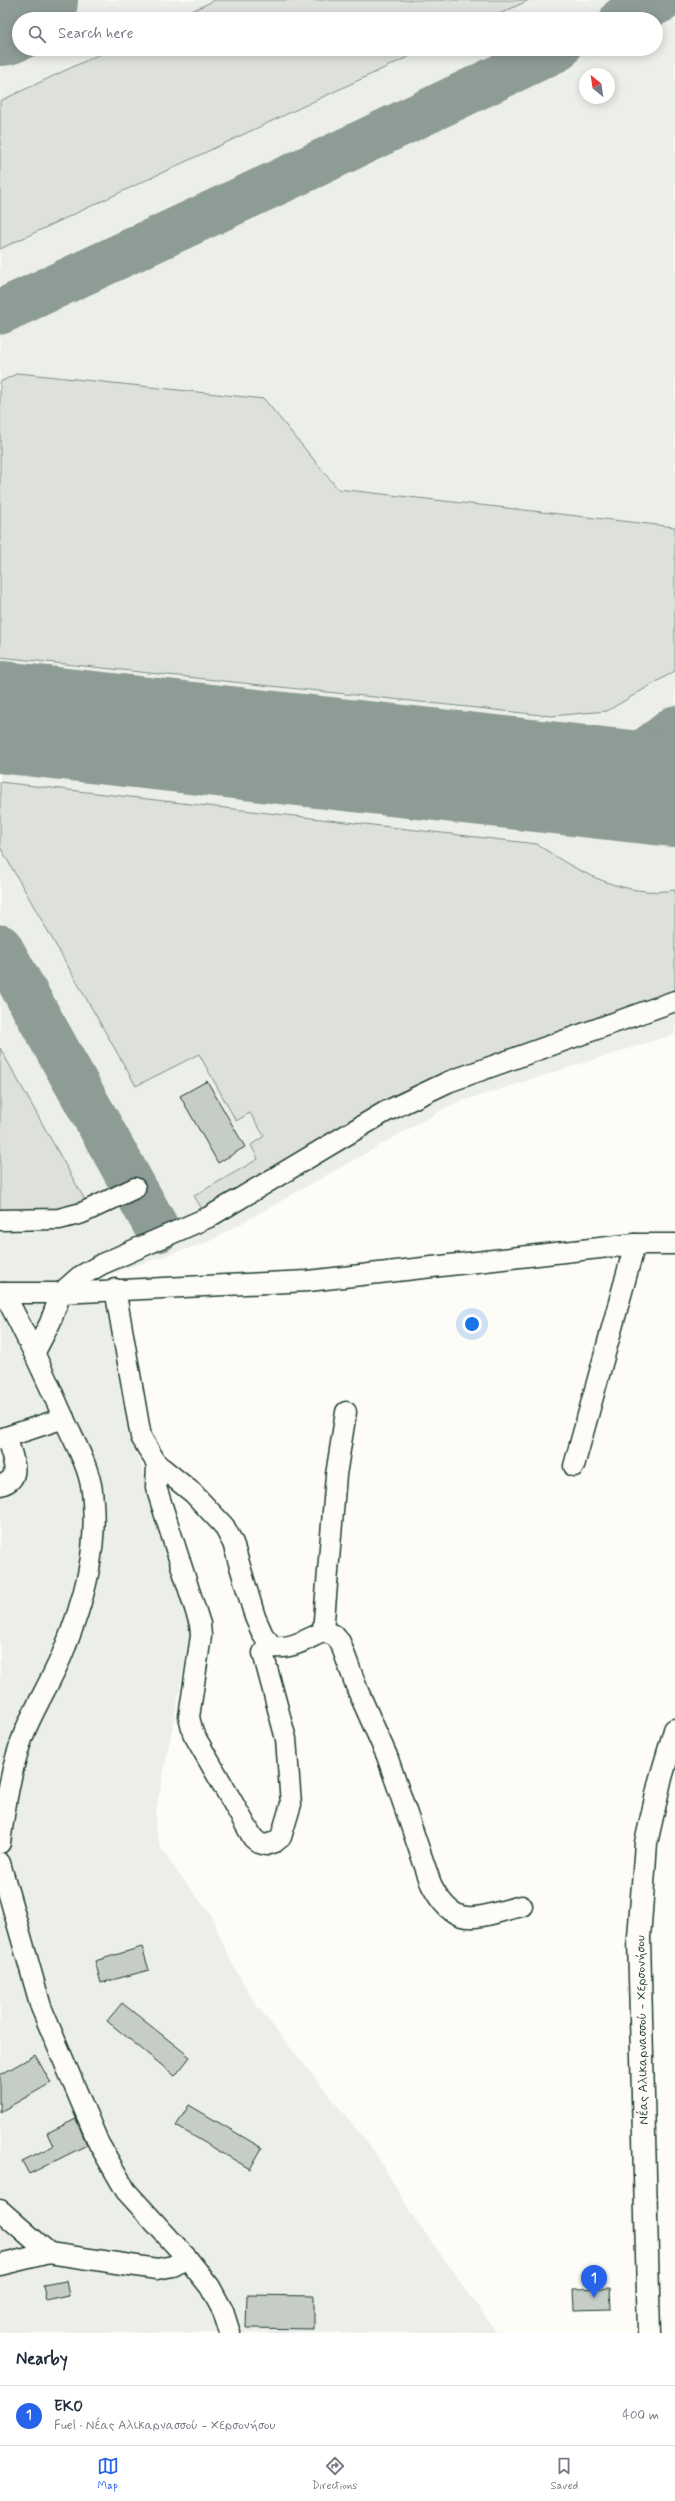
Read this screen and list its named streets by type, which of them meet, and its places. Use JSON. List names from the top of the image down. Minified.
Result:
{"streets":{"main road":["Νέας Αλικαρνασσού - Χερσονήσου"]},"north":"top left","page":{"search":"Search here","pins":"1","heading":"Nearby","list":[{"mark":"1","name":"EKO","note":"Fuel · Νέας Αλικαρνασσού - Χερσονήσου","value":"400 m"}],"nav":["Map","Directions","Saved"]}}
